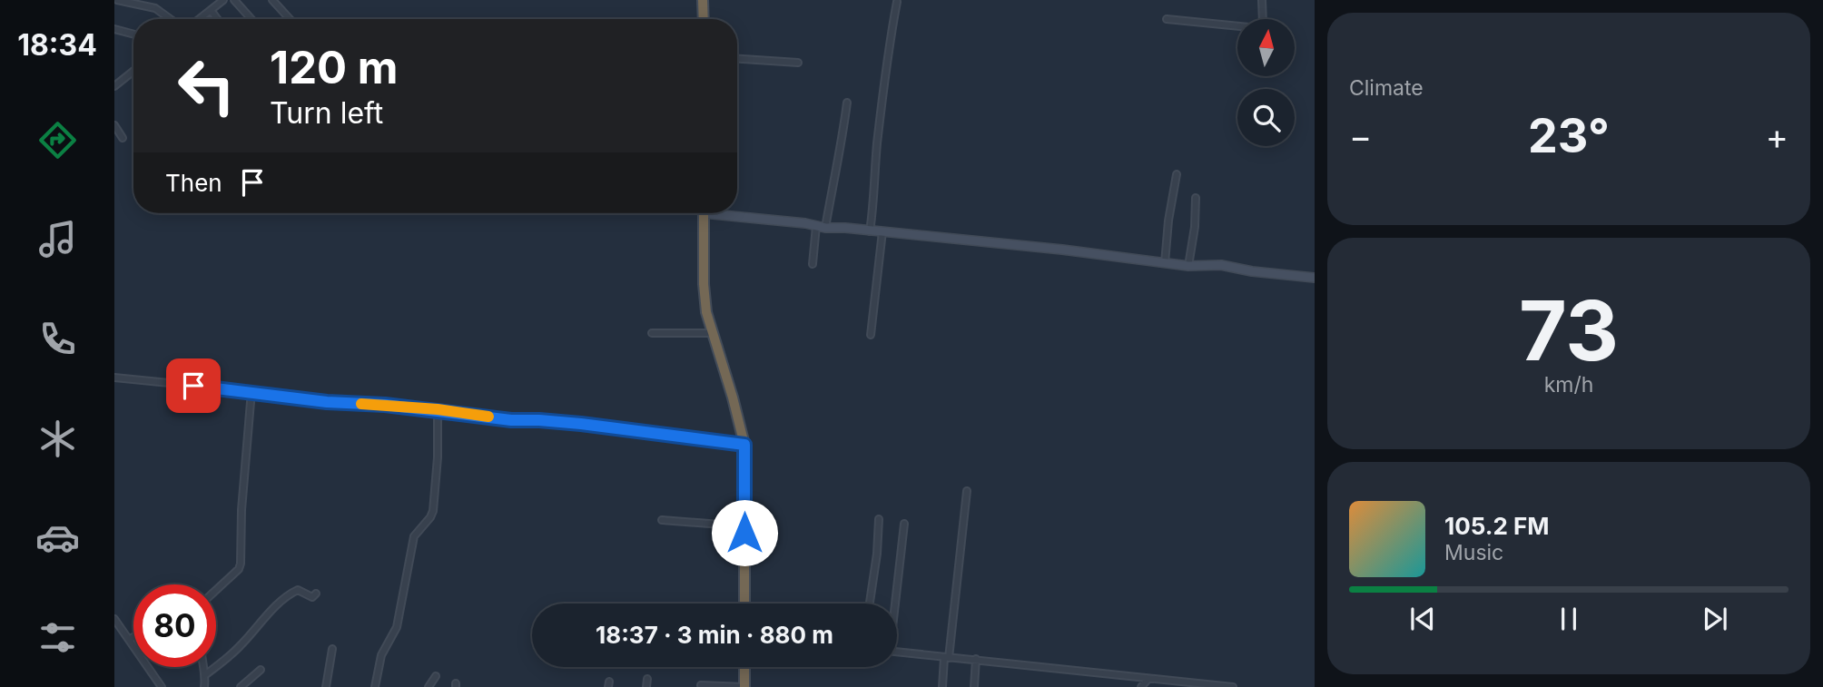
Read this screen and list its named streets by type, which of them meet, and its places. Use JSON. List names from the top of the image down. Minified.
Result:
{"north":"top","page":{"tabs":"18:34","tile":["Climate",["73","km/h"]],"turn":["120 m","Turn left"],"heat":["−","23°","+"],"then":"Then","song":["105.2 FM","Music"],"limit":"80","trip":"18:37 · 3 min · 880 m"}}
